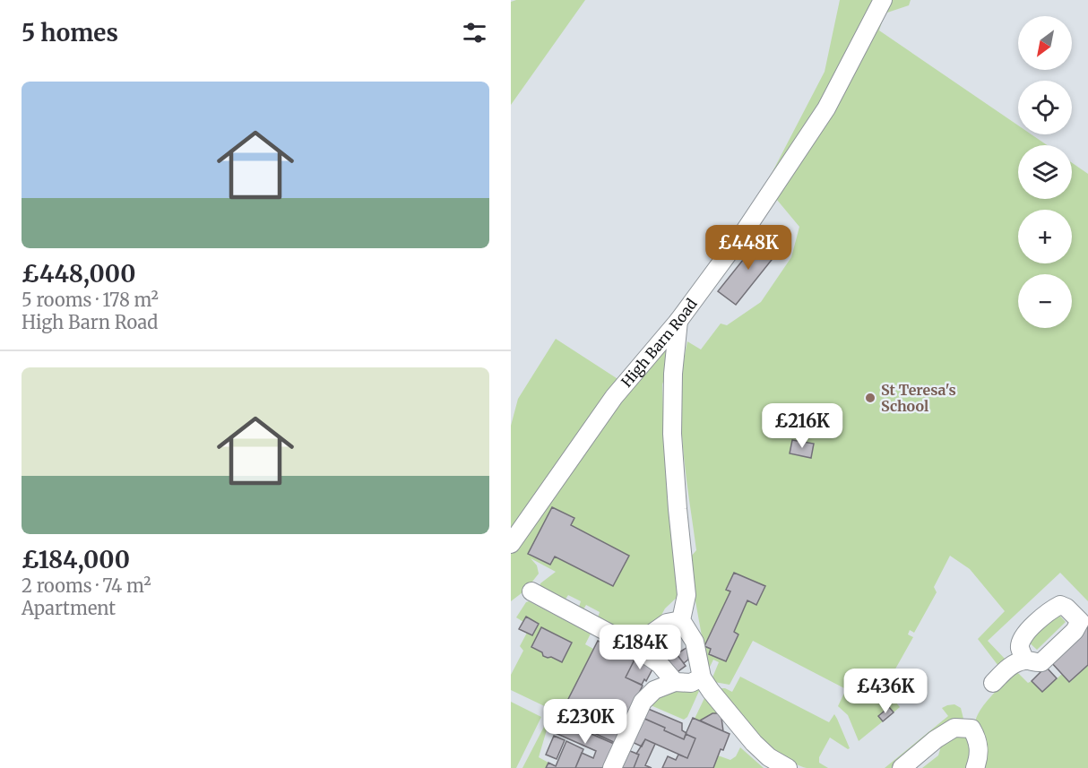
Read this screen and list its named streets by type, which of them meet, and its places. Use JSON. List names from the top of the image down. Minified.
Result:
{"streets":{"street":["High Barn Road"]},"places":["St Teresa's School"],"north":"bottom left","page":{"heading":"5 homes","map_buttons":["+","−"],"list":[{"name":"£448,000","note":"5 rooms · 178 m² · High Barn Road"},{"name":"£184,000","note":"2 rooms · 74 m² · Apartment"}],"price":["£448K","£216K","£184K","£436K","£230K"]}}
